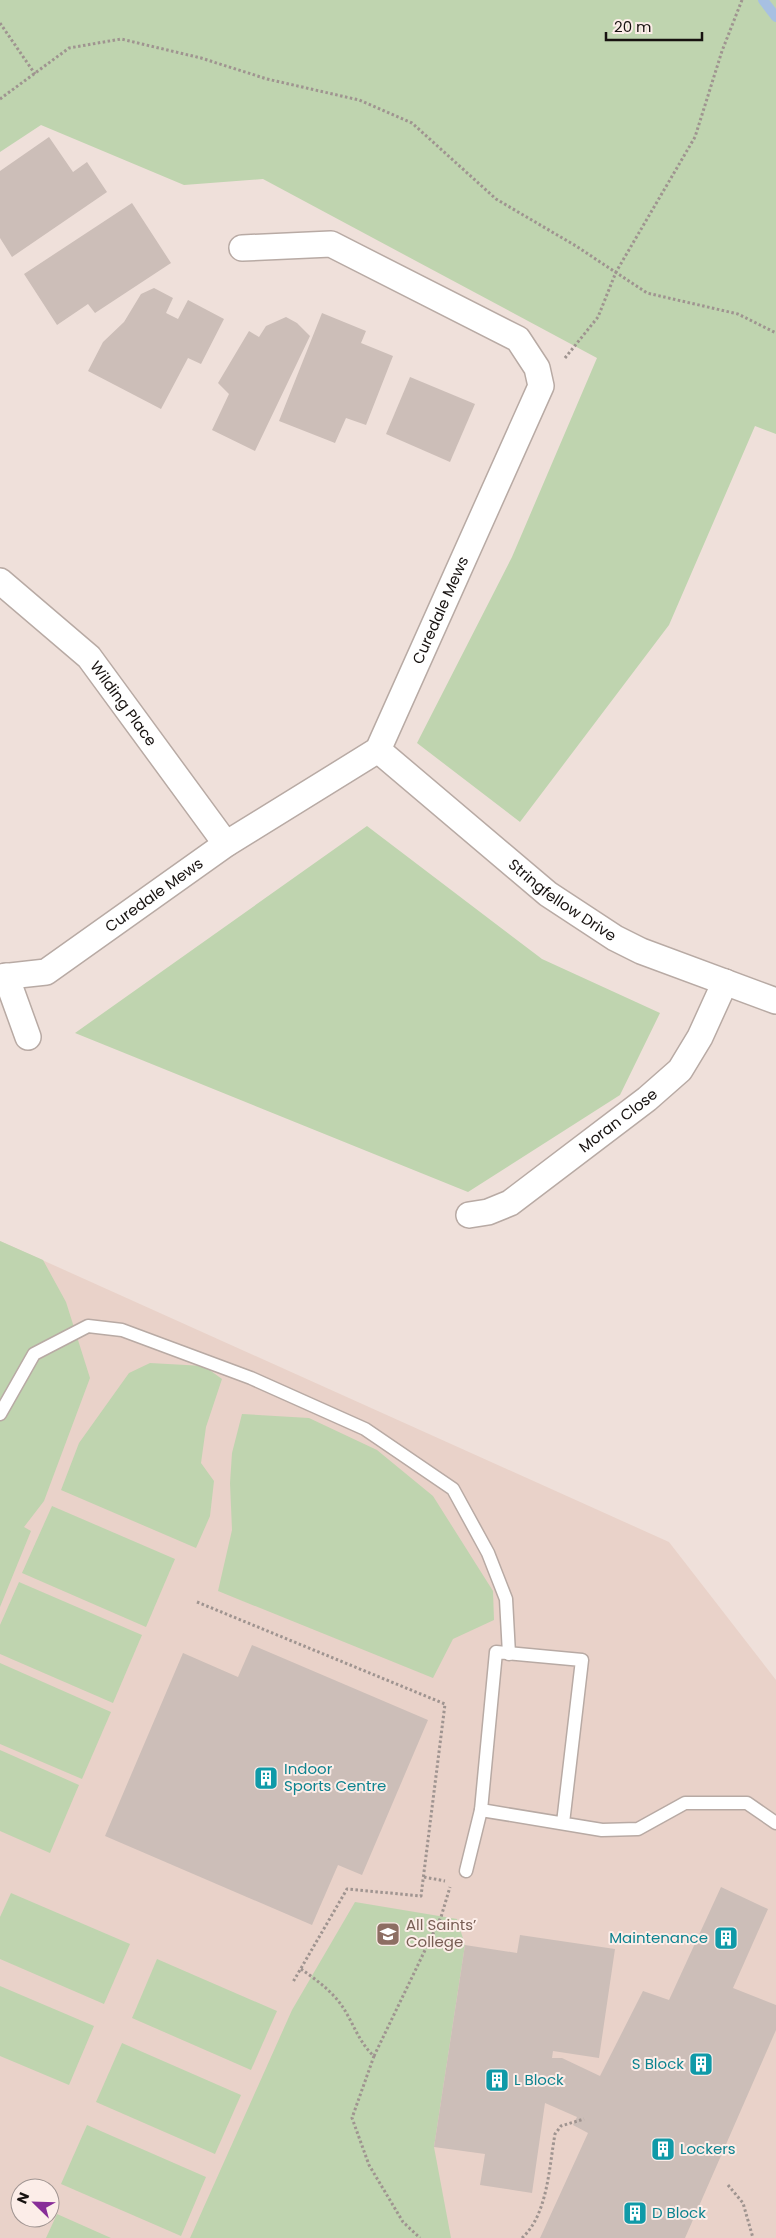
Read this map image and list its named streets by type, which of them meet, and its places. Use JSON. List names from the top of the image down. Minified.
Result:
{"streets":{"street":["Curedale Mews","Wilding Place","Stringfellow Drive","Moran Close"]},"crossings":[["Curedale Mews","Wilding Place"],["Curedale Mews","Stringfellow Drive"],["Stringfellow Drive","Moran Close"]],"places":{"building":["Indoor Sports Centre","Maintenance","S Block","L Block","Lockers","D Block"],"school or university":["All Saints’ College"]},"scale_bar":"20 m","north":"top left"}
